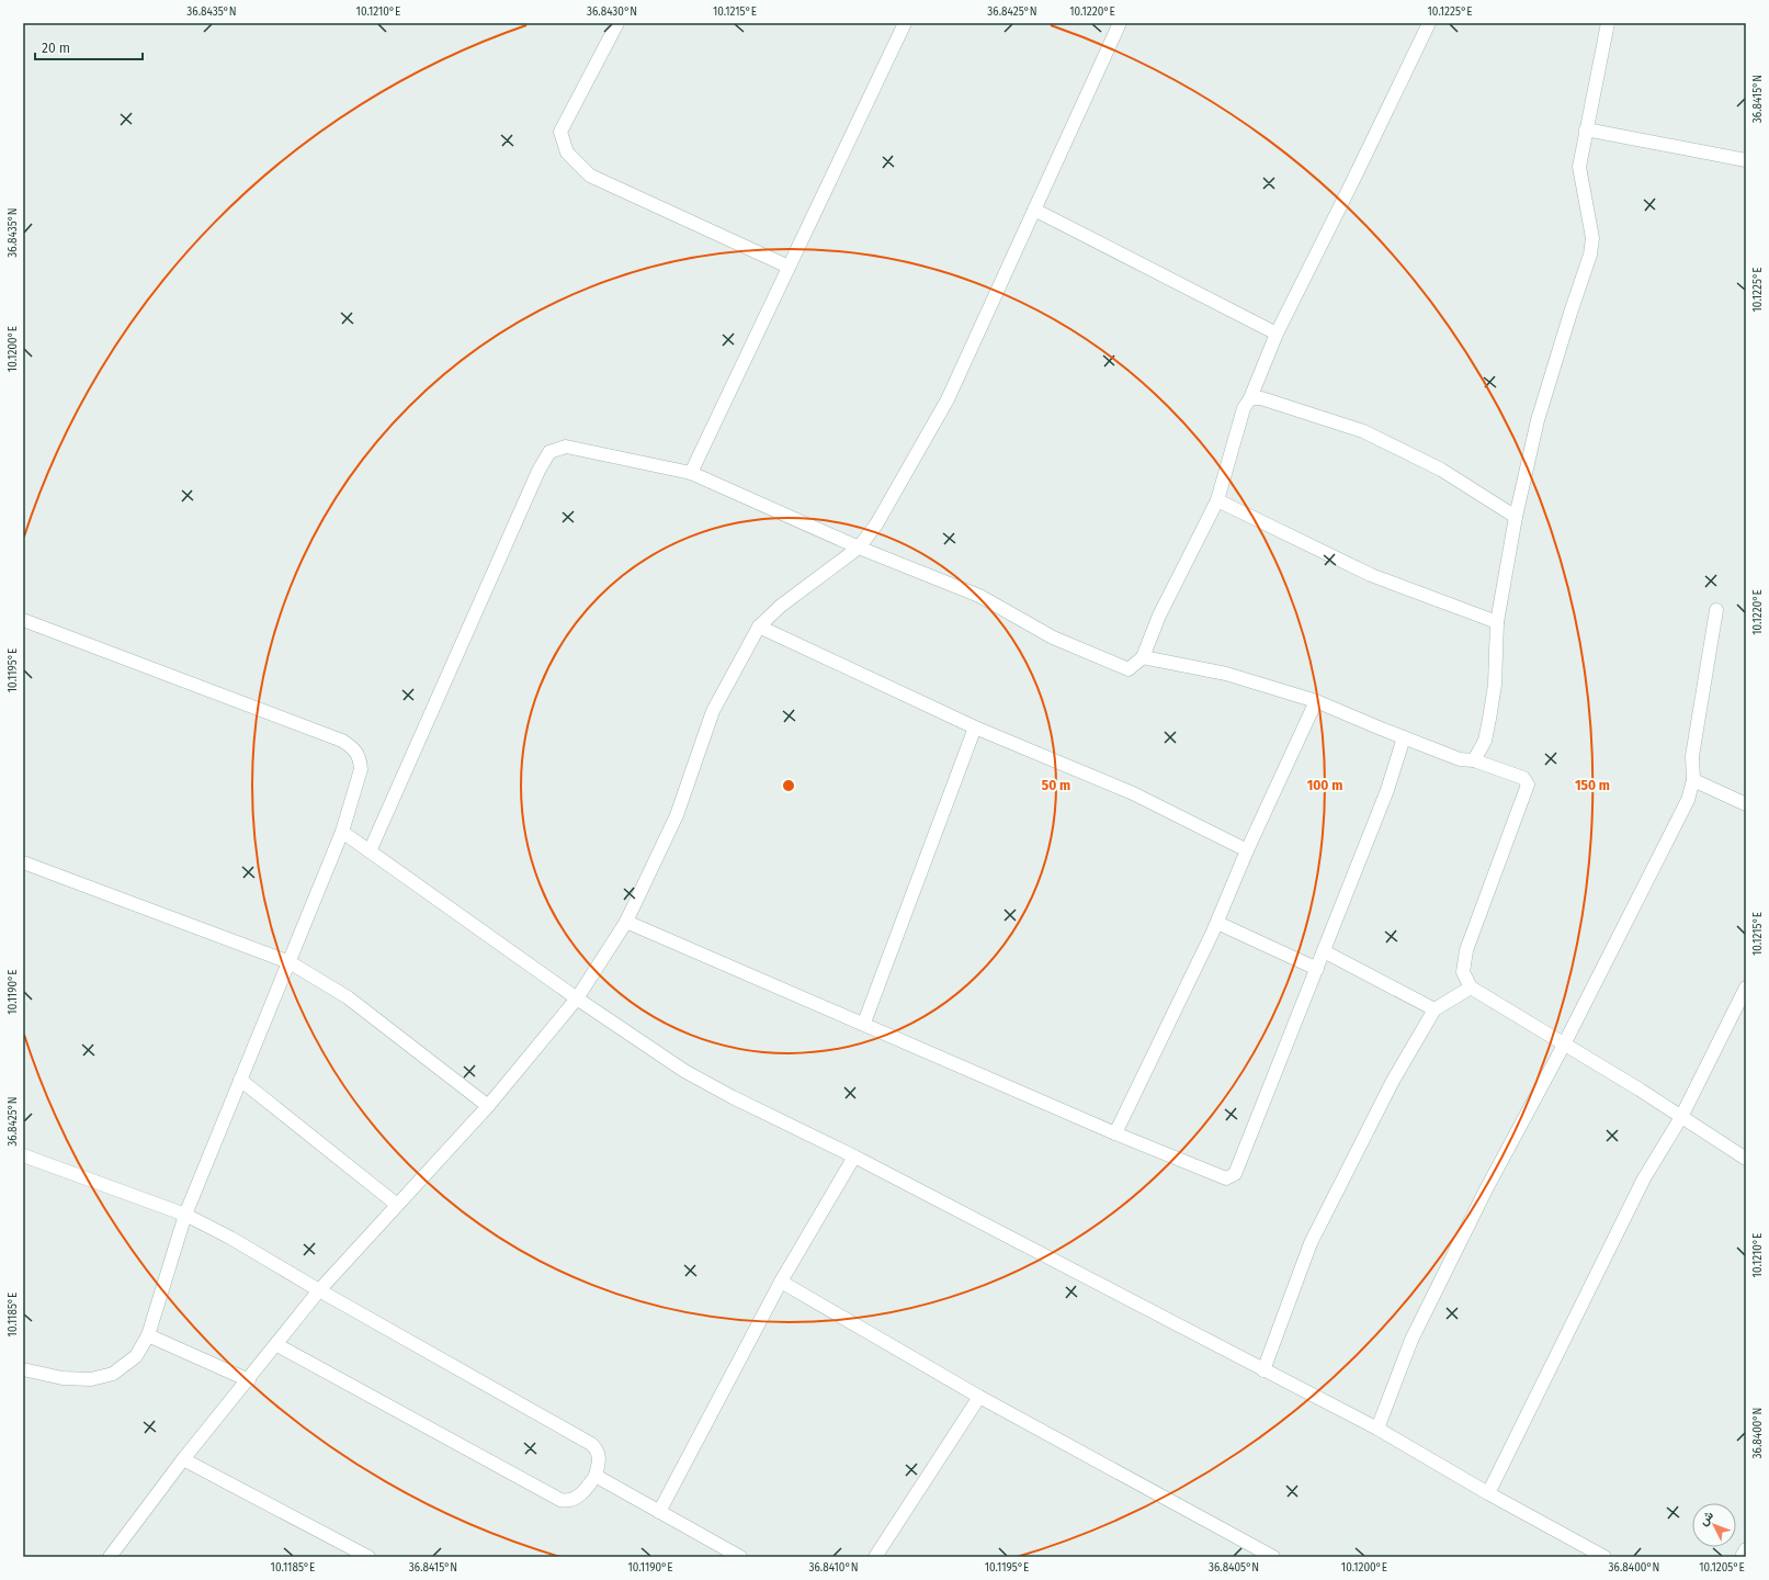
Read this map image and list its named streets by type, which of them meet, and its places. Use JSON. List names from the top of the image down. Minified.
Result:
{"scale_bar":"20 m","north":"top left","coordinates":["36.8435°N","10.1210°E","36.8430°N","10.1215°E","36.8425°N","10.1220°E","10.1225°E","36.8415°N","10.1200°E","10.1195°E","10.1190°E","10.1185°E","36.8400°N","36.8410°N","36.8405°N","10.1205°E"],"rings":["50 m","100 m","150 m"]}
